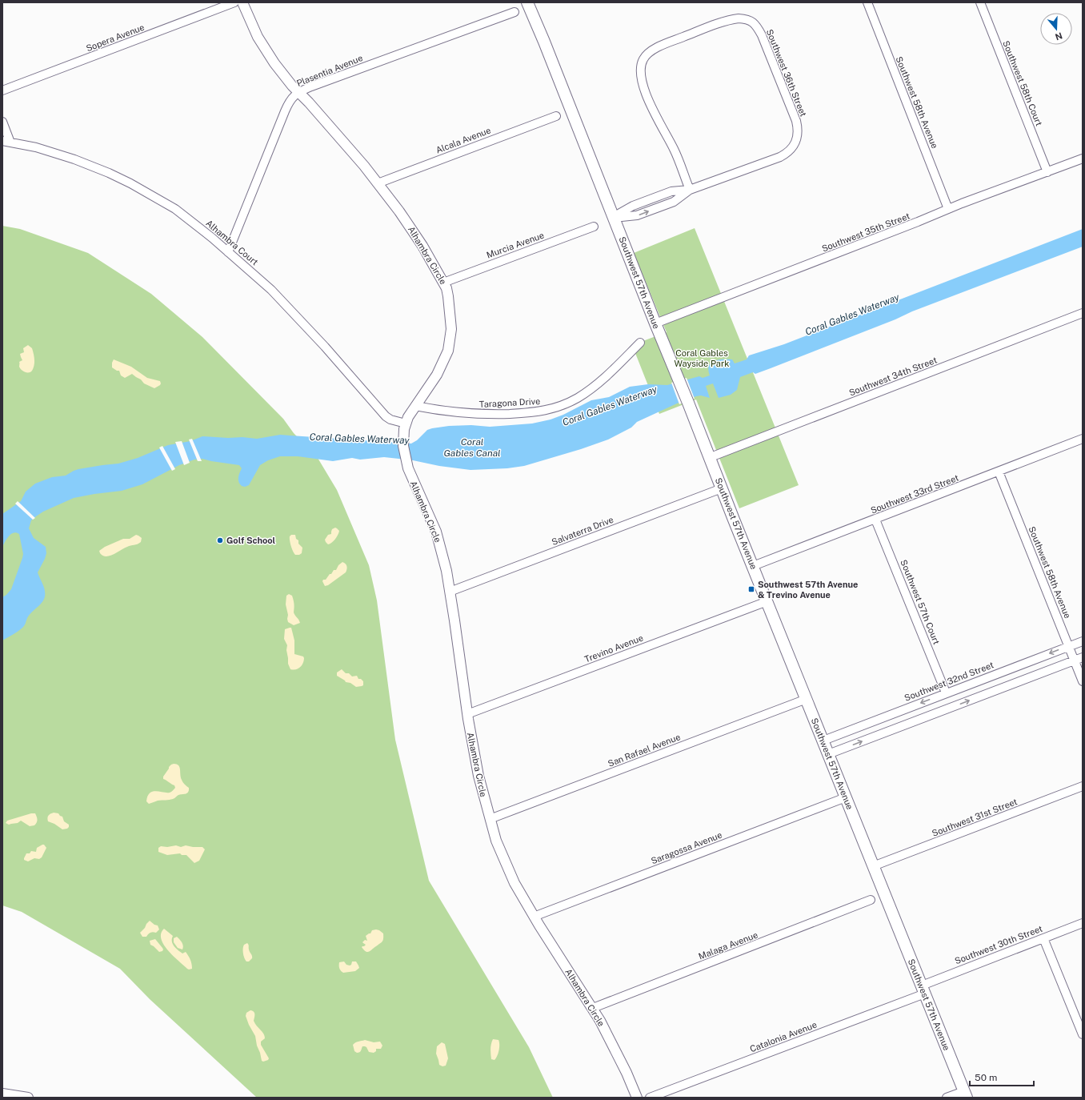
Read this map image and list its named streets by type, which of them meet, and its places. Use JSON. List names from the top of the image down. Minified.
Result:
{"streets":{"main road":["Southwest 57th Avenue"],"street":["Sopera Avenue","Plasentia Avenue","Southwest 36th Street","Southwest 58th Court","Southwest 58th Avenue","Alcala Avenue","Southwest 35th Street","Alhambra Court","Murcia Avenue","Alhambra Circle","Southwest 34th Street","Taragona Drive","Southwest 33rd Street","Salvaterra Drive","Southwest 57th Court","Trevino Avenue","Southwest 32nd Street","San Rafael Avenue","Southwest 31st Street","Saragossa Avenue","Southwest 30th Street","Malaga Avenue","Catalonia Avenue"]},"crossings":[["Plasentia Avenue","Alhambra Court"],["Plasentia Avenue","Alhambra Circle"],["Southwest 36th Street","Southwest 57th Avenue"],["Southwest 58th Court","Southwest 35th Street"],["Southwest 58th Avenue","Southwest 35th Street"],["Southwest 58th Avenue","Southwest 33rd Street"],["Southwest 58th Avenue","Southwest 32nd Street"],["Alcala Avenue","Alhambra Circle"],["Southwest 35th Street","Southwest 57th Avenue"],["Alhambra Court","Alhambra Circle"],["Murcia Avenue","Alhambra Circle"],["Alhambra Circle","Taragona Drive"],["Alhambra Circle","Salvaterra Drive"],["Alhambra Circle","Trevino Avenue"],["Alhambra Circle","San Rafael Avenue"],["Alhambra Circle","Saragossa Avenue"],["Alhambra Circle","Malaga Avenue"],["Southwest 57th Avenue","Southwest 34th Street"],["Southwest 57th Avenue","Southwest 33rd Street"],["Southwest 57th Avenue","Salvaterra Drive"],["Southwest 57th Avenue","Trevino Avenue"],["Southwest 57th Avenue","Southwest 32nd Street"],["Southwest 57th Avenue","San Rafael Avenue"],["Southwest 57th Avenue","Southwest 31st Street"],["Southwest 57th Avenue","Saragossa Avenue"],["Southwest 57th Avenue","Southwest 30th Street"],["Southwest 57th Avenue","Catalonia Avenue"],["Southwest 33rd Street","Southwest 57th Court"],["Southwest 57th Court","Southwest 32nd Street"],["Southwest 30th Street","Catalonia Avenue"]],"water":["Coral Gables Waterway","Coral Gables Canal"],"parks":["Coral Gables Wayside Park"],"places":{"other":["Golf School"],"transit":["Southwest 57th Avenue & Trevino Avenue"]},"scale_bar":"50 m","north":"bottom"}
